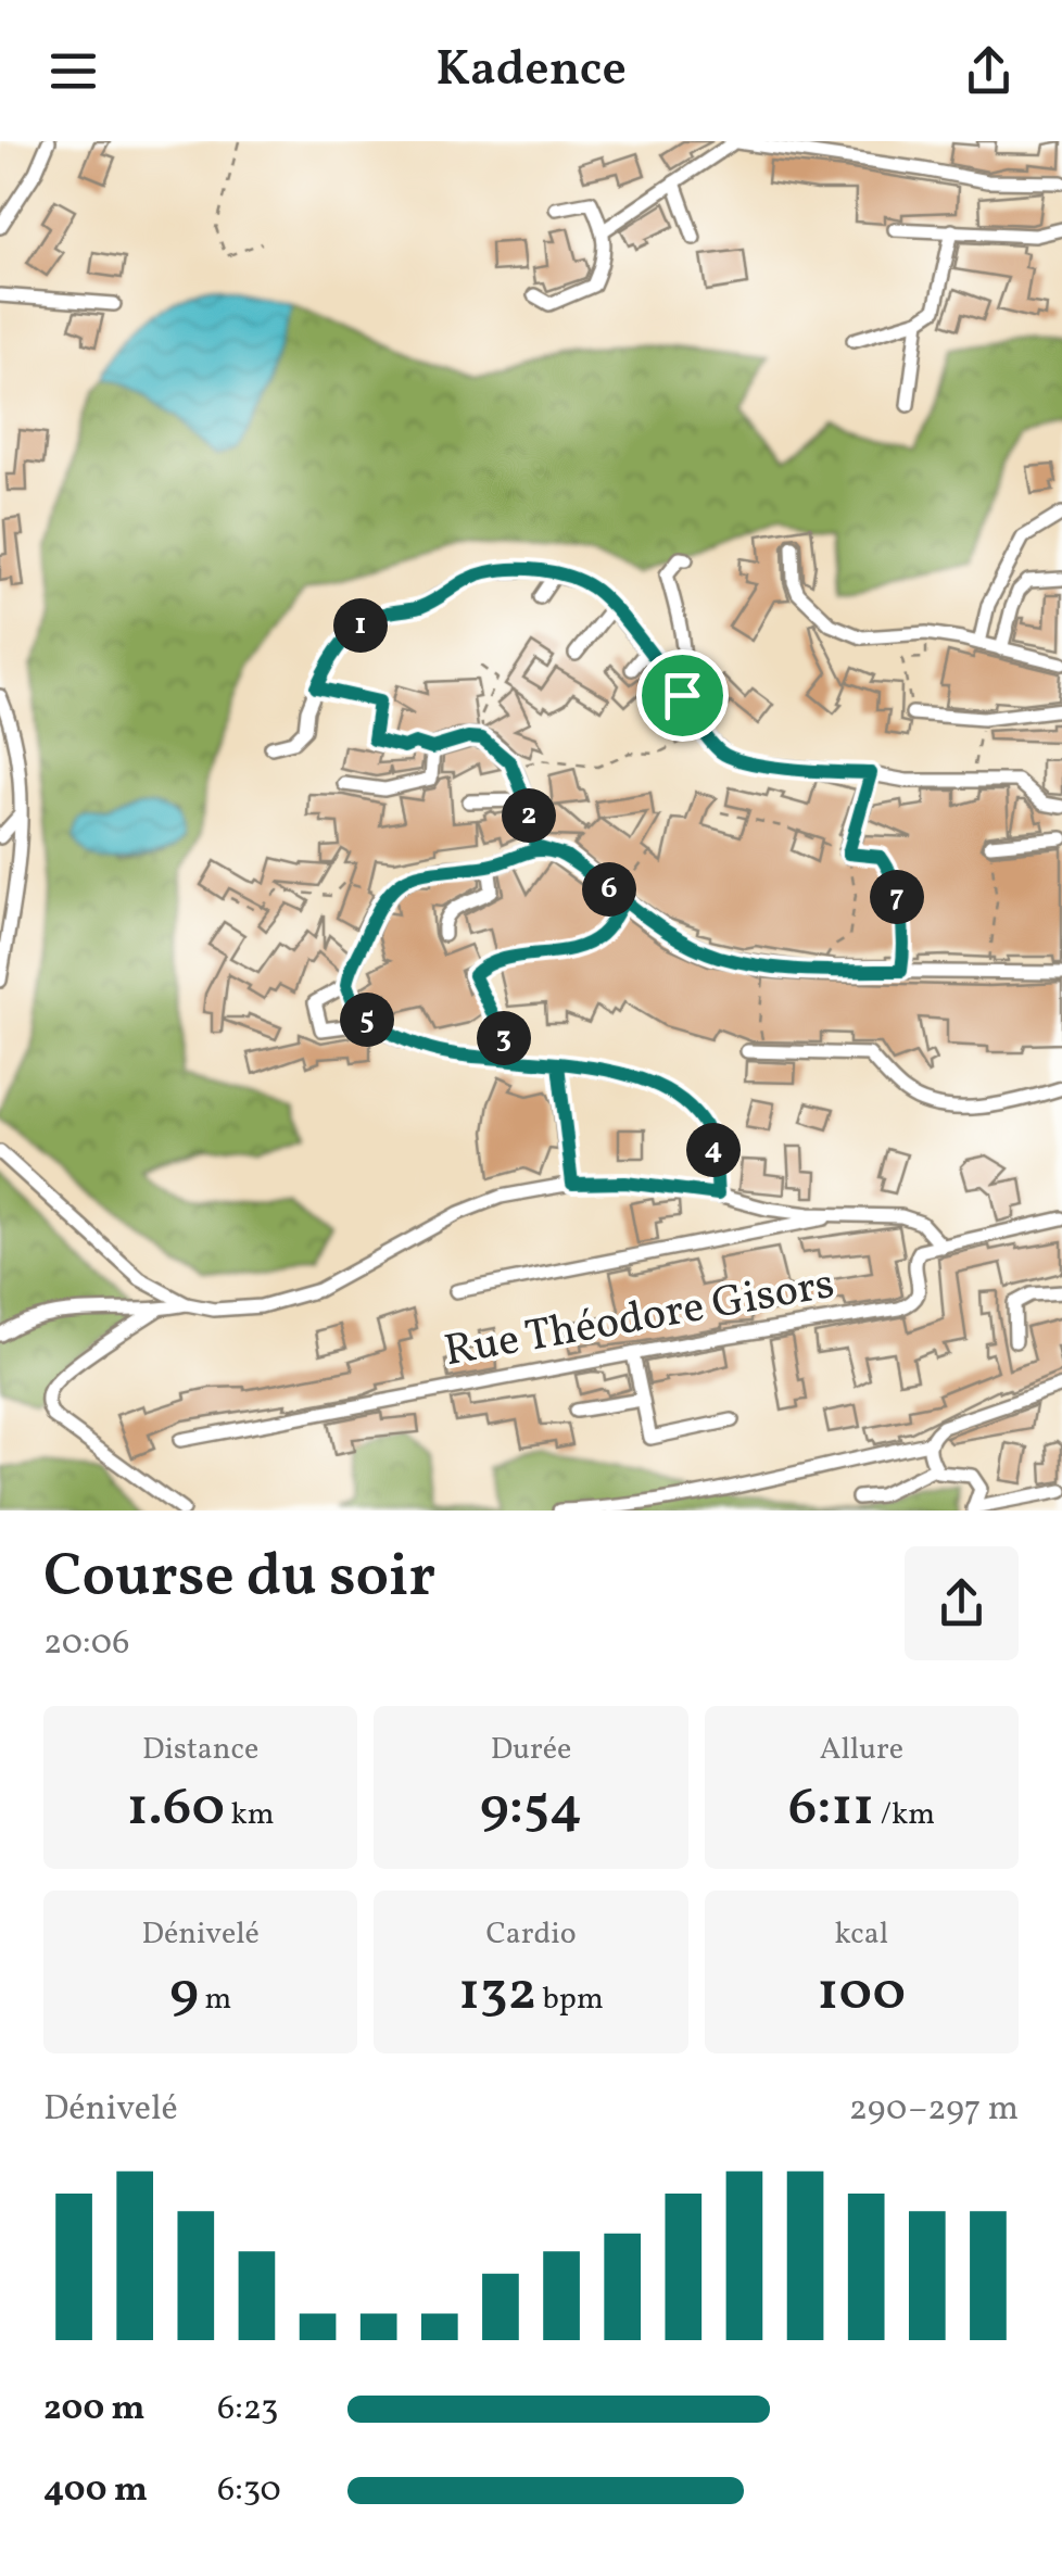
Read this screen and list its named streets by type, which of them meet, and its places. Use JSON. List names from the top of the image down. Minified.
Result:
{"streets":{"street":["Rue Théodore Gisors"]},"page":{"header":"Kadence","pins":["1","2","6","7","5","3","4"],"heading":["Course du soir","20:06"],"stats":[["Distance","1.60 km"],["Durée","9:54"],["Allure","6:11 /km"],["Dénivelé","9 m"],["Cardio","132 bpm"],["kcal","100"]],"chart":["Dénivelé","290–297 m"],"list":[{"name":"200 m","note":"6:23"},{"name":"400 m","note":"6:30"}]}}
